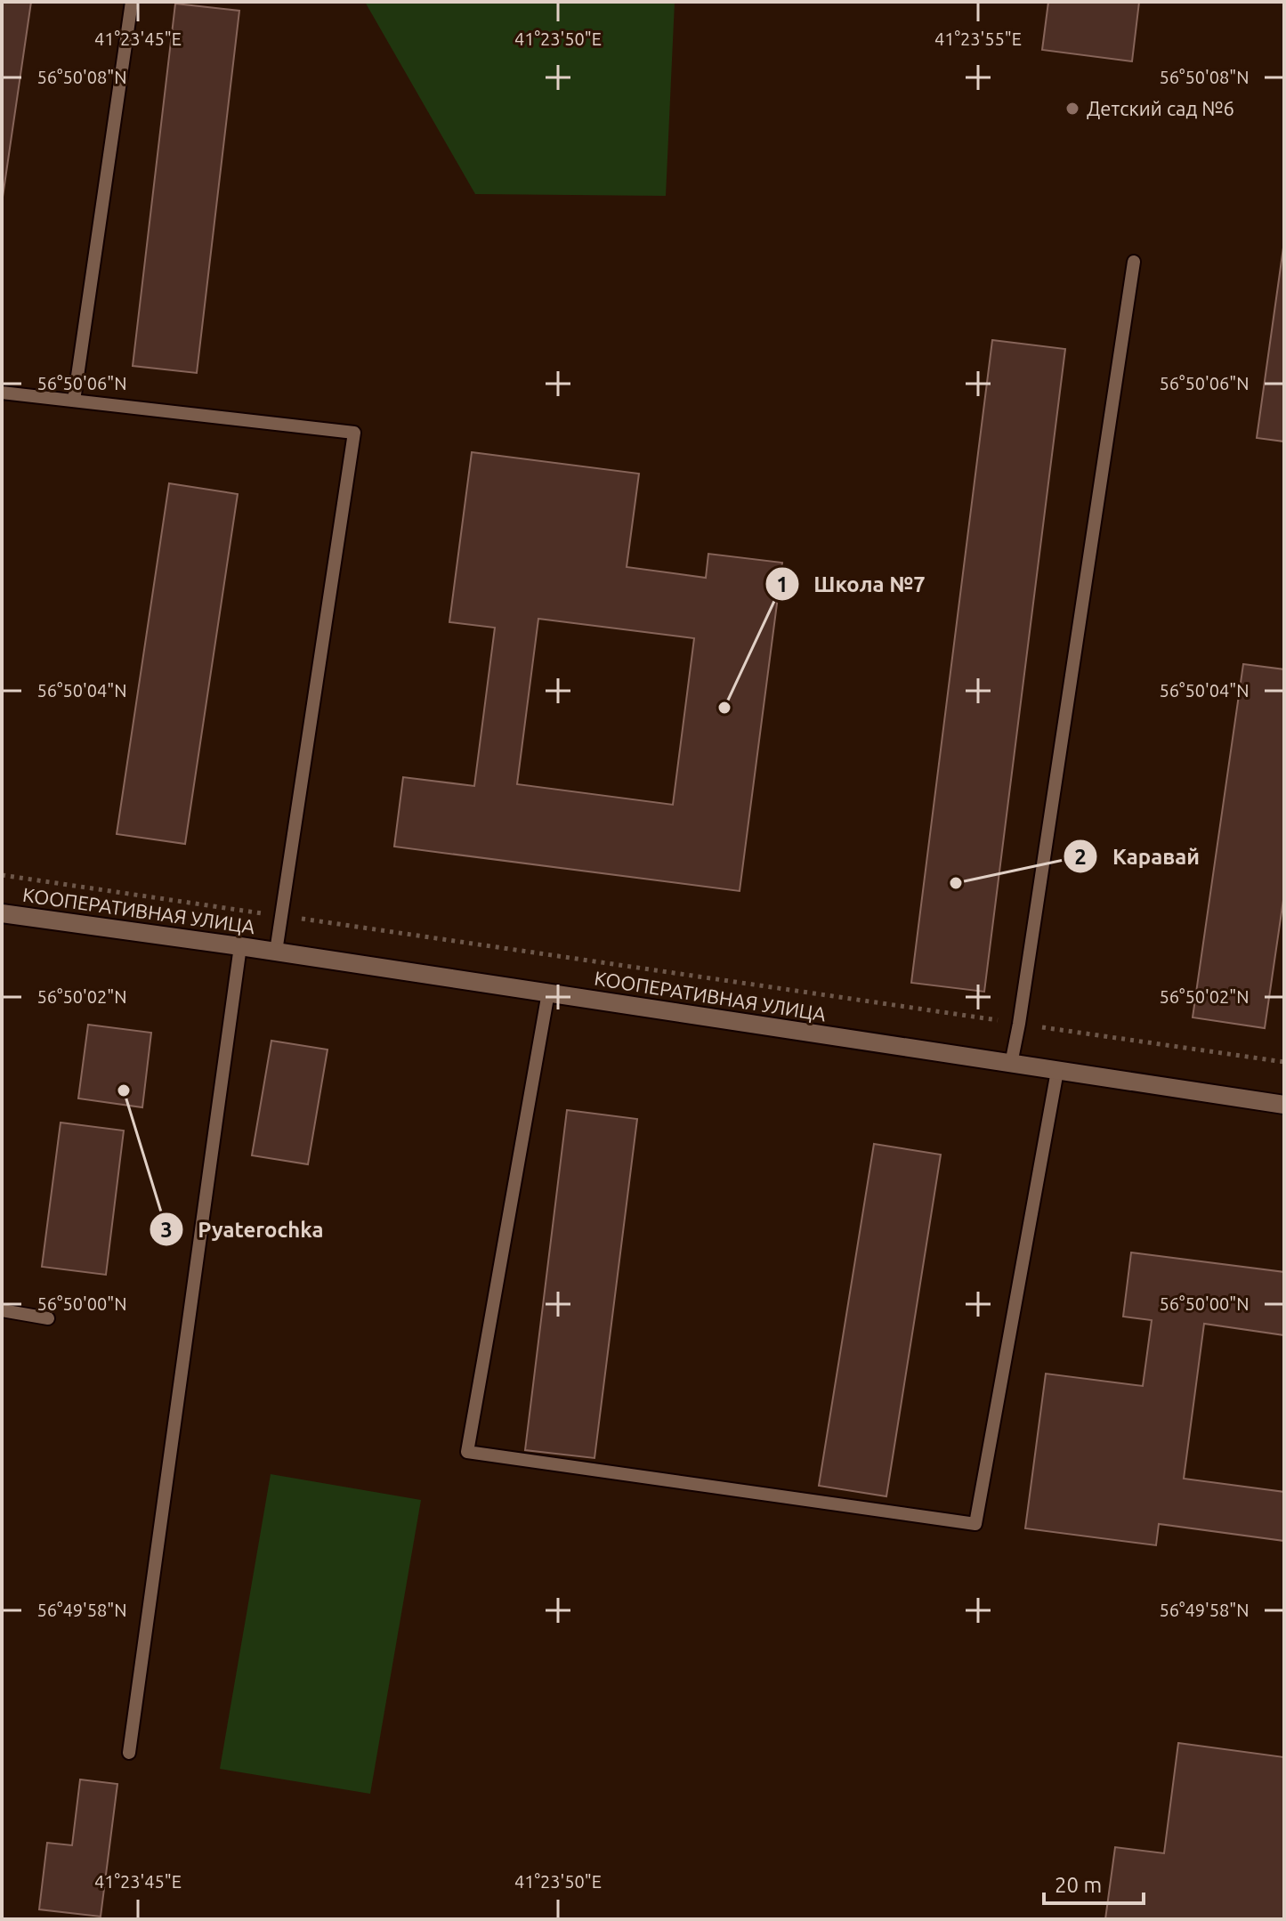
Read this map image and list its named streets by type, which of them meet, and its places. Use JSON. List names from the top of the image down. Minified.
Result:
{"streets":{"street":["КООПЕРАТИВНАЯ УЛИЦА"]},"places":["Детский сад №6","Школа №7","Каравай","Pyaterochka"],"scale_bar":"20 m","coordinates":["41°23'45\"E","41°23'50\"E","41°23'55\"E","56°50'08\"N","56°50'06\"N","56°50'04\"N","56°50'02\"N","56°50'00\"N","56°49'58\"N"]}
